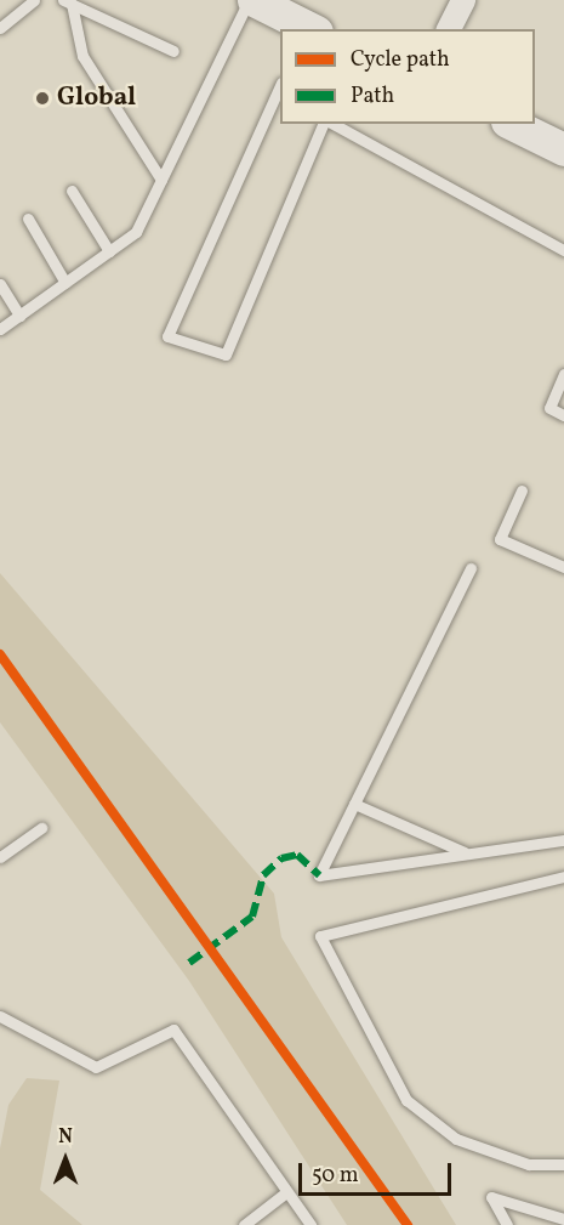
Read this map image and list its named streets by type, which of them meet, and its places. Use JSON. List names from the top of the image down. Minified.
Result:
{"places":["Global"],"legend":["Cycle path","Path"],"scale_bar":"50 m","north":"top"}
